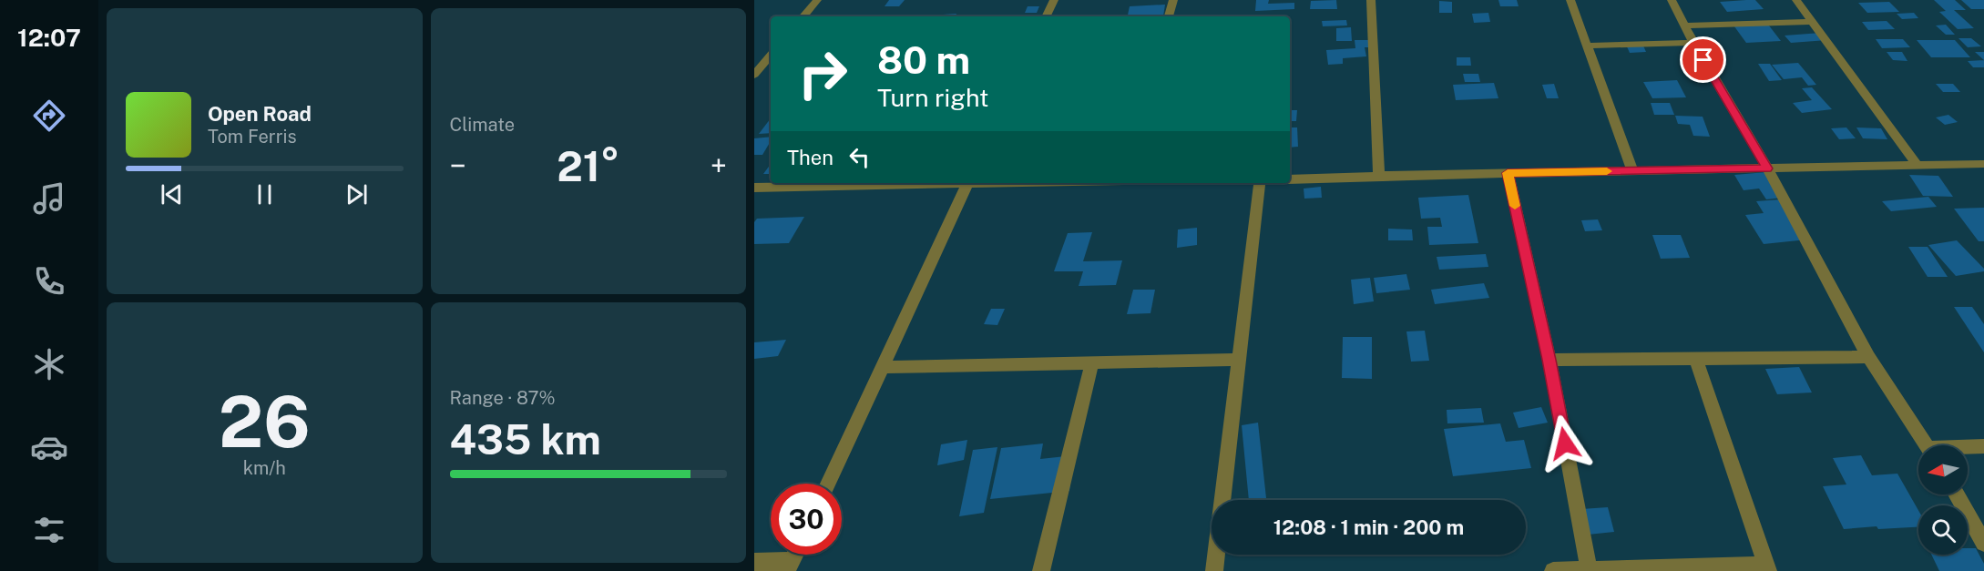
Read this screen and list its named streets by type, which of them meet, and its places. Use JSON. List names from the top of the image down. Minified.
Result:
{"north":"left","page":{"tabs":"12:07","tile":["Climate",["26","km/h"],["Range · 87%","435 km"]],"turn":["80 m","Turn right"],"song":["Open Road","Tom Ferris"],"then":"Then","heat":["−","21°","+"],"limit":"30","trip":"12:08 · 1 min · 200 m"}}
